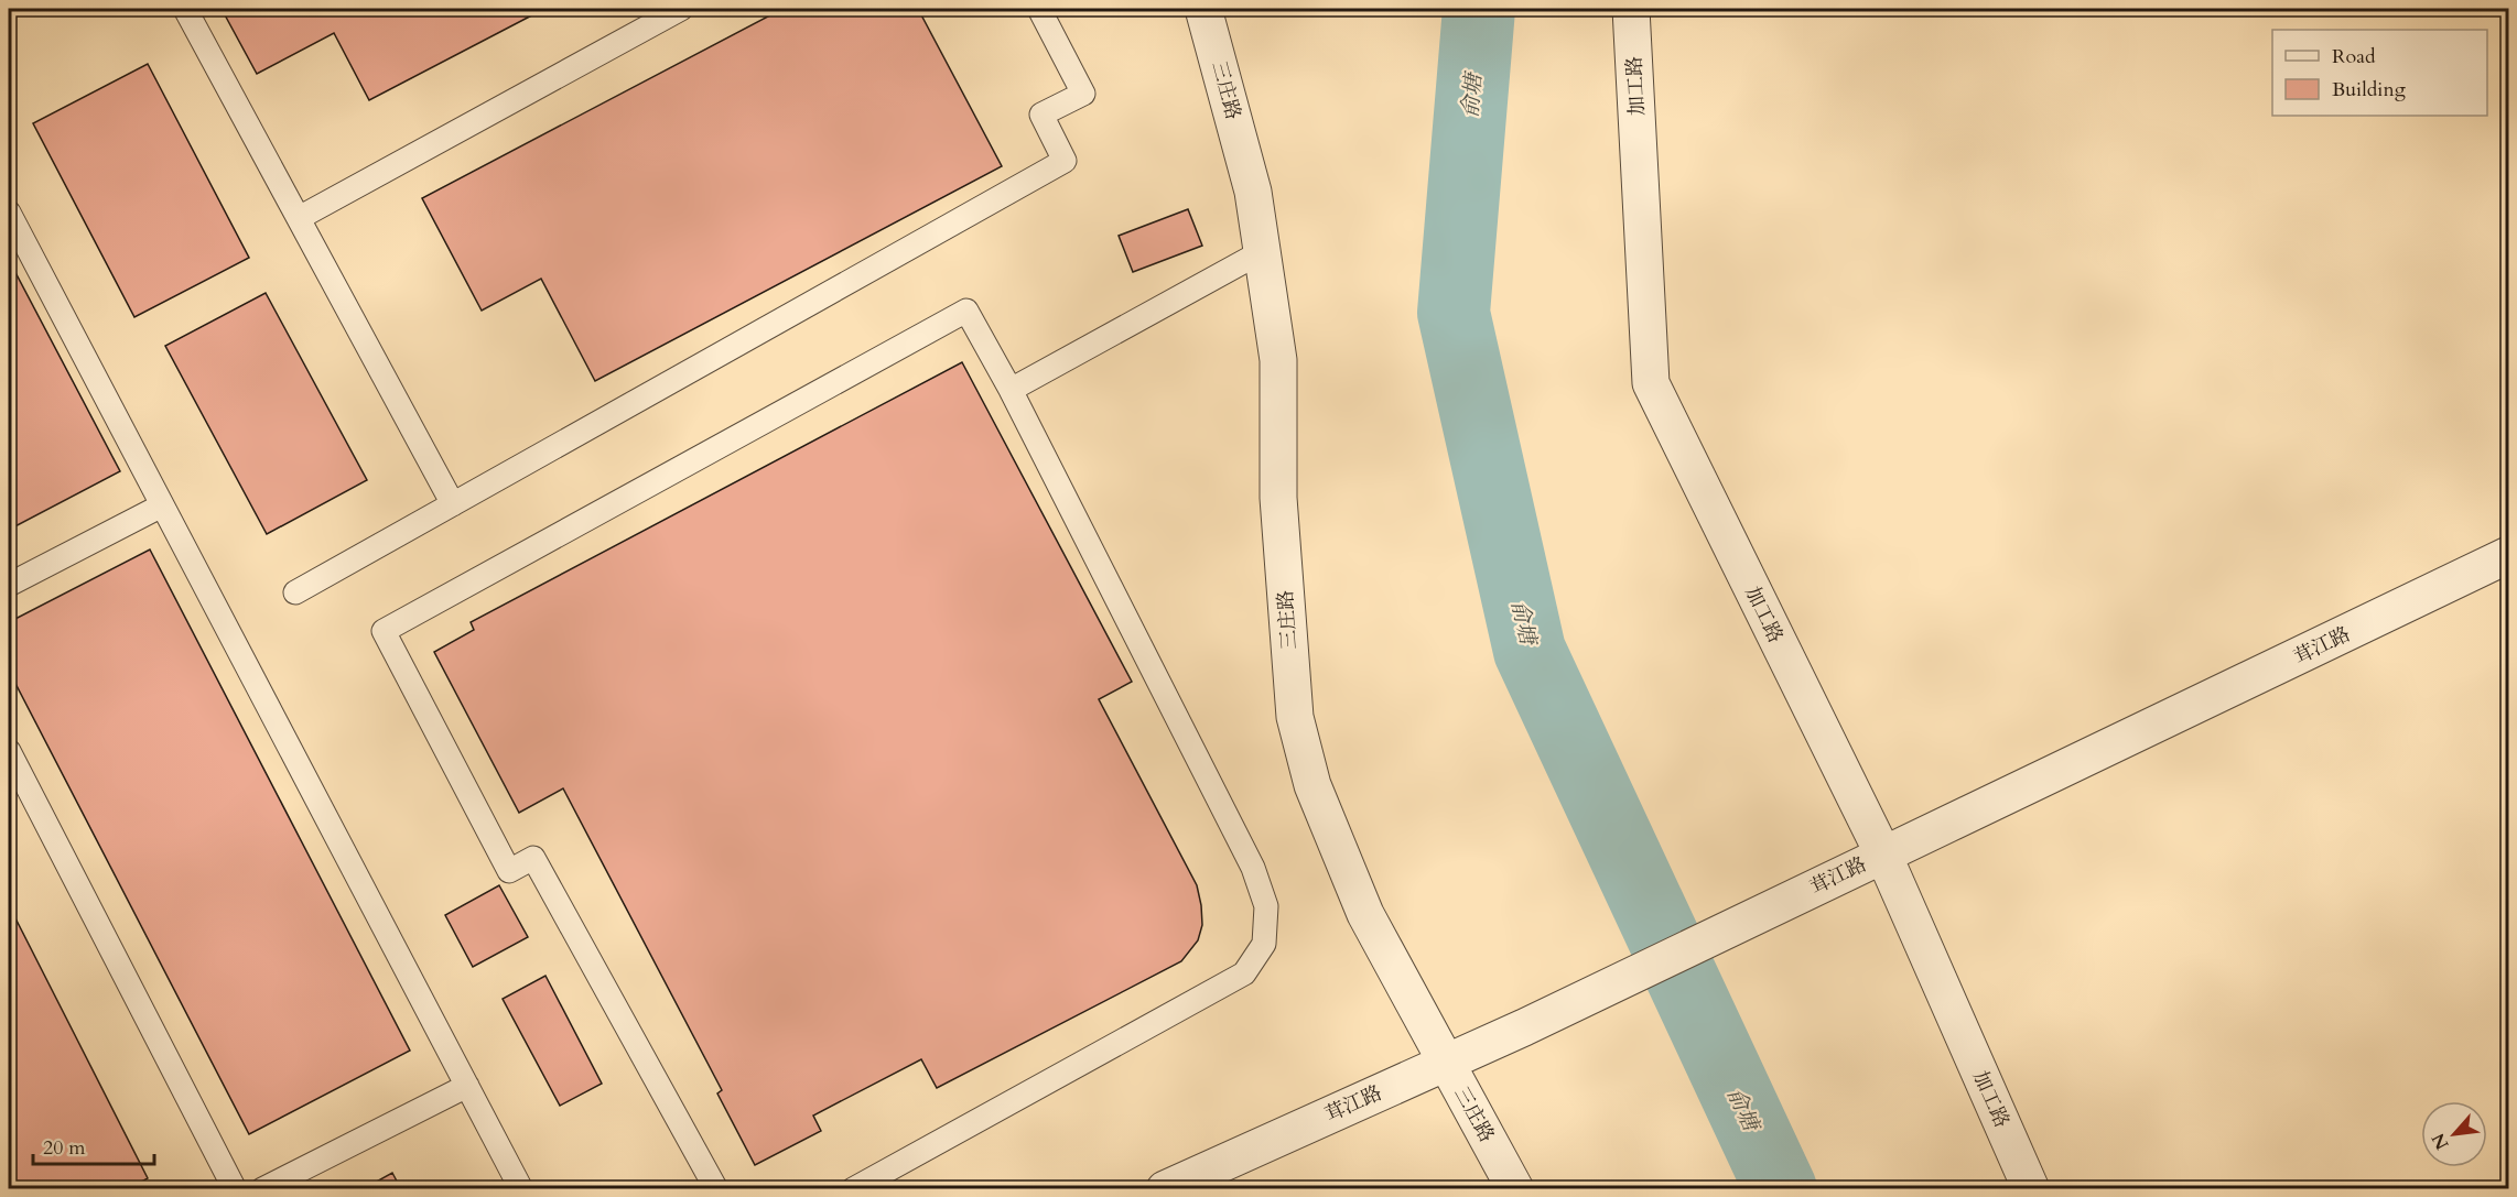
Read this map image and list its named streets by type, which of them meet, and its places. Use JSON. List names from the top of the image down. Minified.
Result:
{"streets":{"street":["加工路","三庄路","茸江路"]},"crossings":[["加工路","茸江路"],["三庄路","茸江路"]],"water":["俞塘"],"legend":["Road","Building"],"scale_bar":"20 m","north":"bottom left"}
